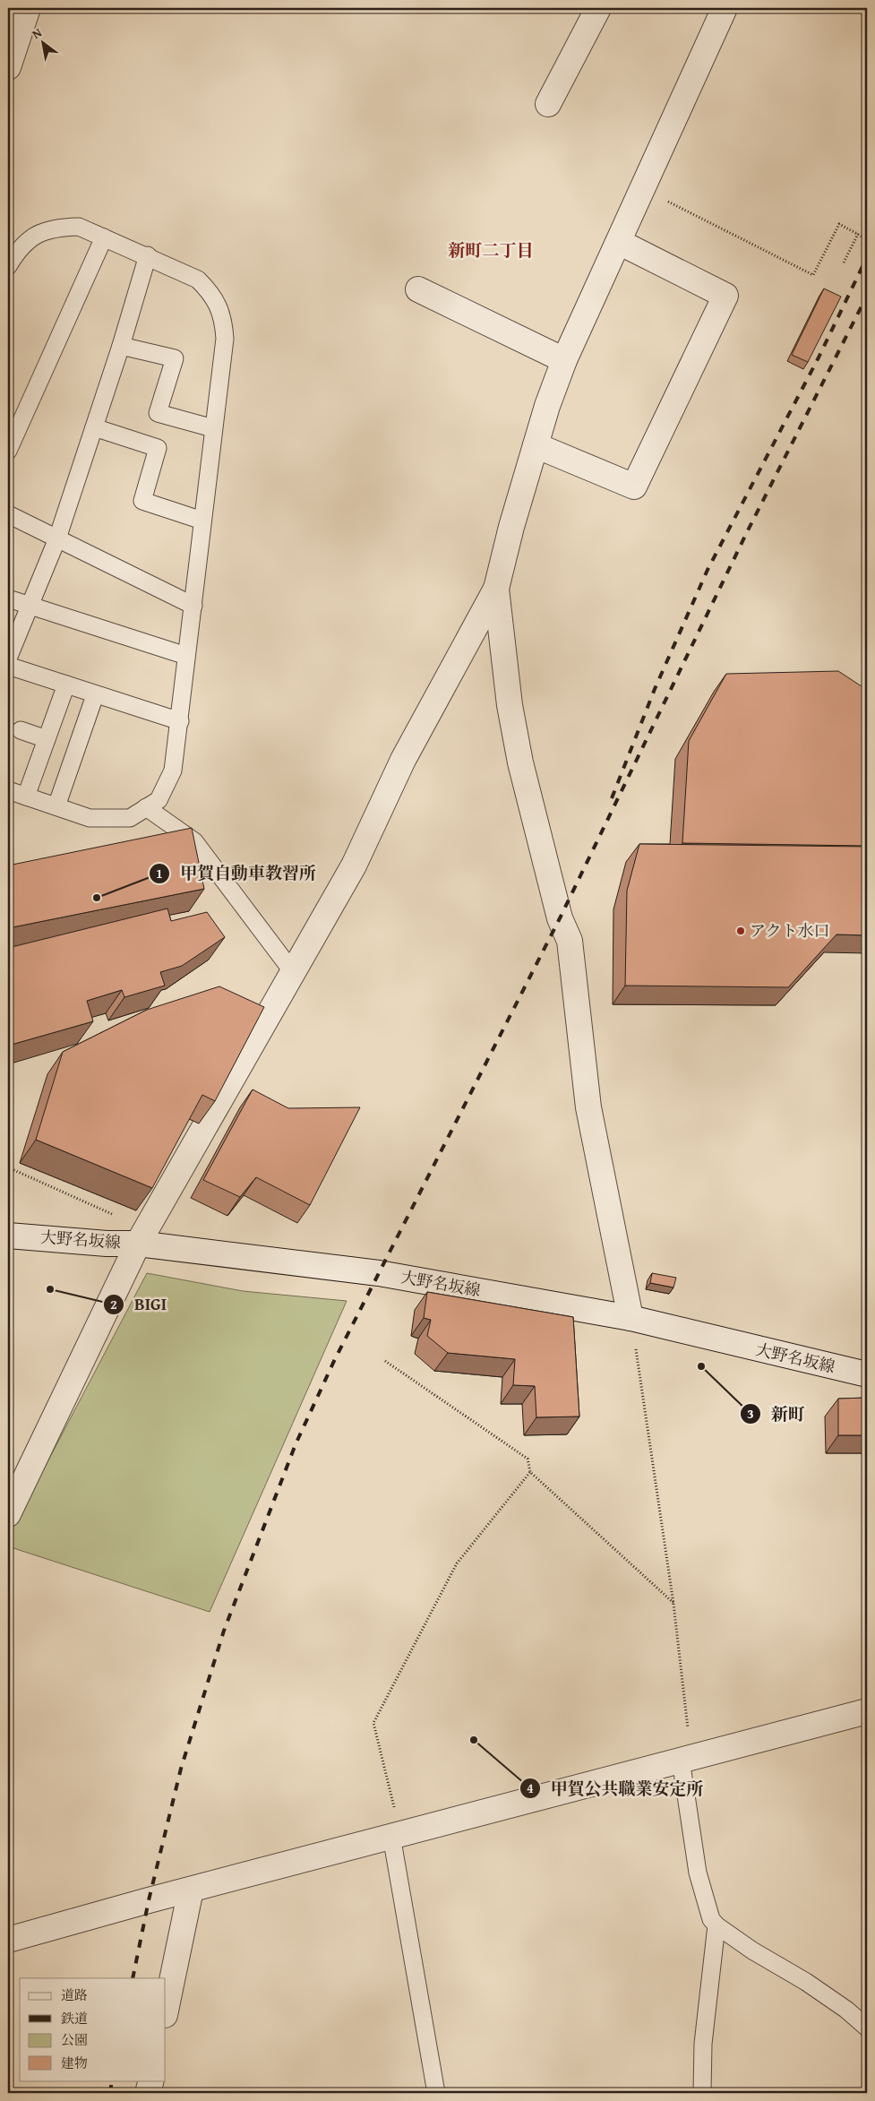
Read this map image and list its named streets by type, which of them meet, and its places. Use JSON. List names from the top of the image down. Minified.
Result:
{"streets":{"street":["大野名坂線"]},"districts":["新町二丁目"],"places":["甲賀自動車教習所","アクト水口","BIGI","新町","甲賀公共職業安定所"],"legend":["道路","鉄道","公園","建物"],"north":"top left"}
